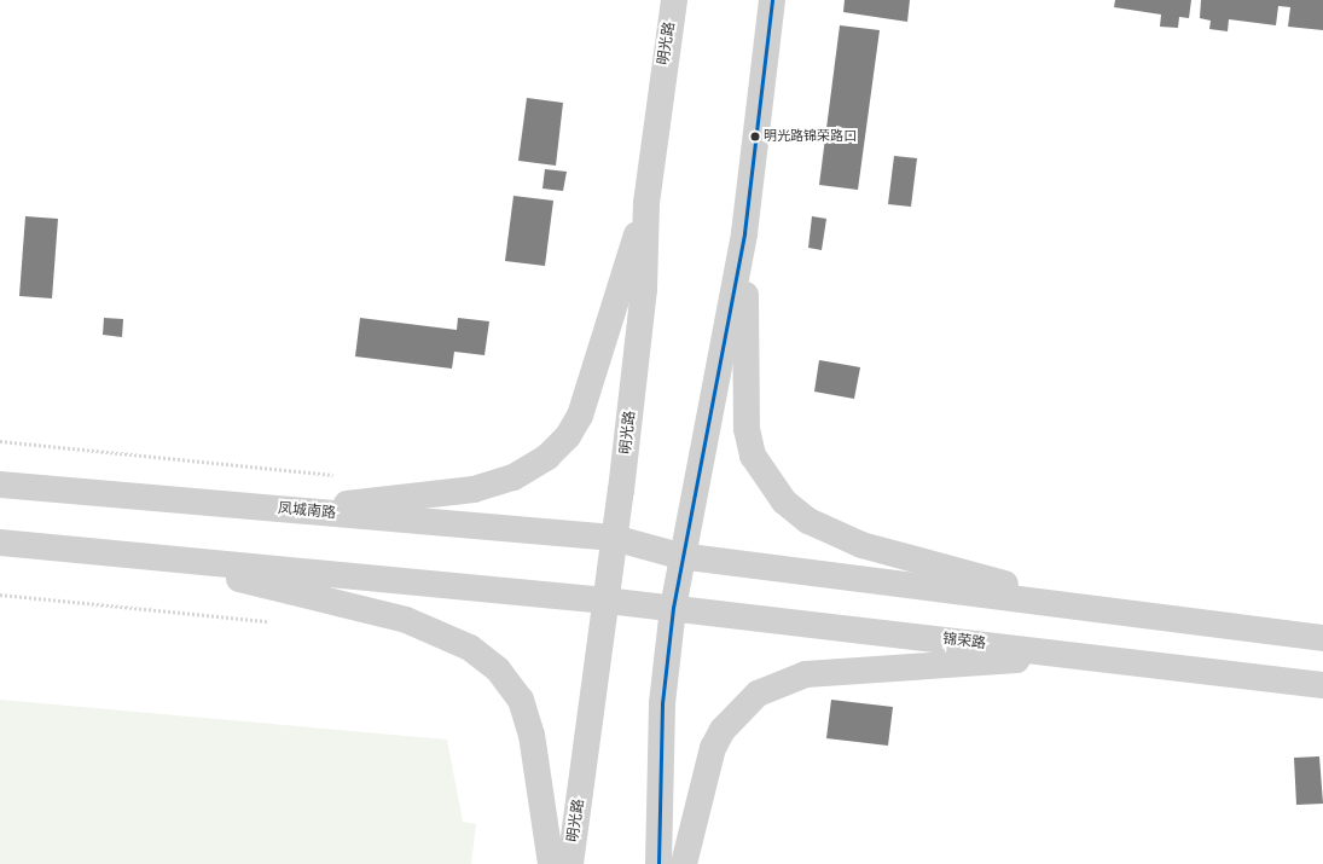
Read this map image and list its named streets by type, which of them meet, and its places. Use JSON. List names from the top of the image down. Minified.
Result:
{"streets":{"street":["明光路","凤城南路","锦荣路"]},"crossings":[["明光路","凤城南路"],["明光路","锦荣路"]],"places":["明光路锦荣路口"]}
